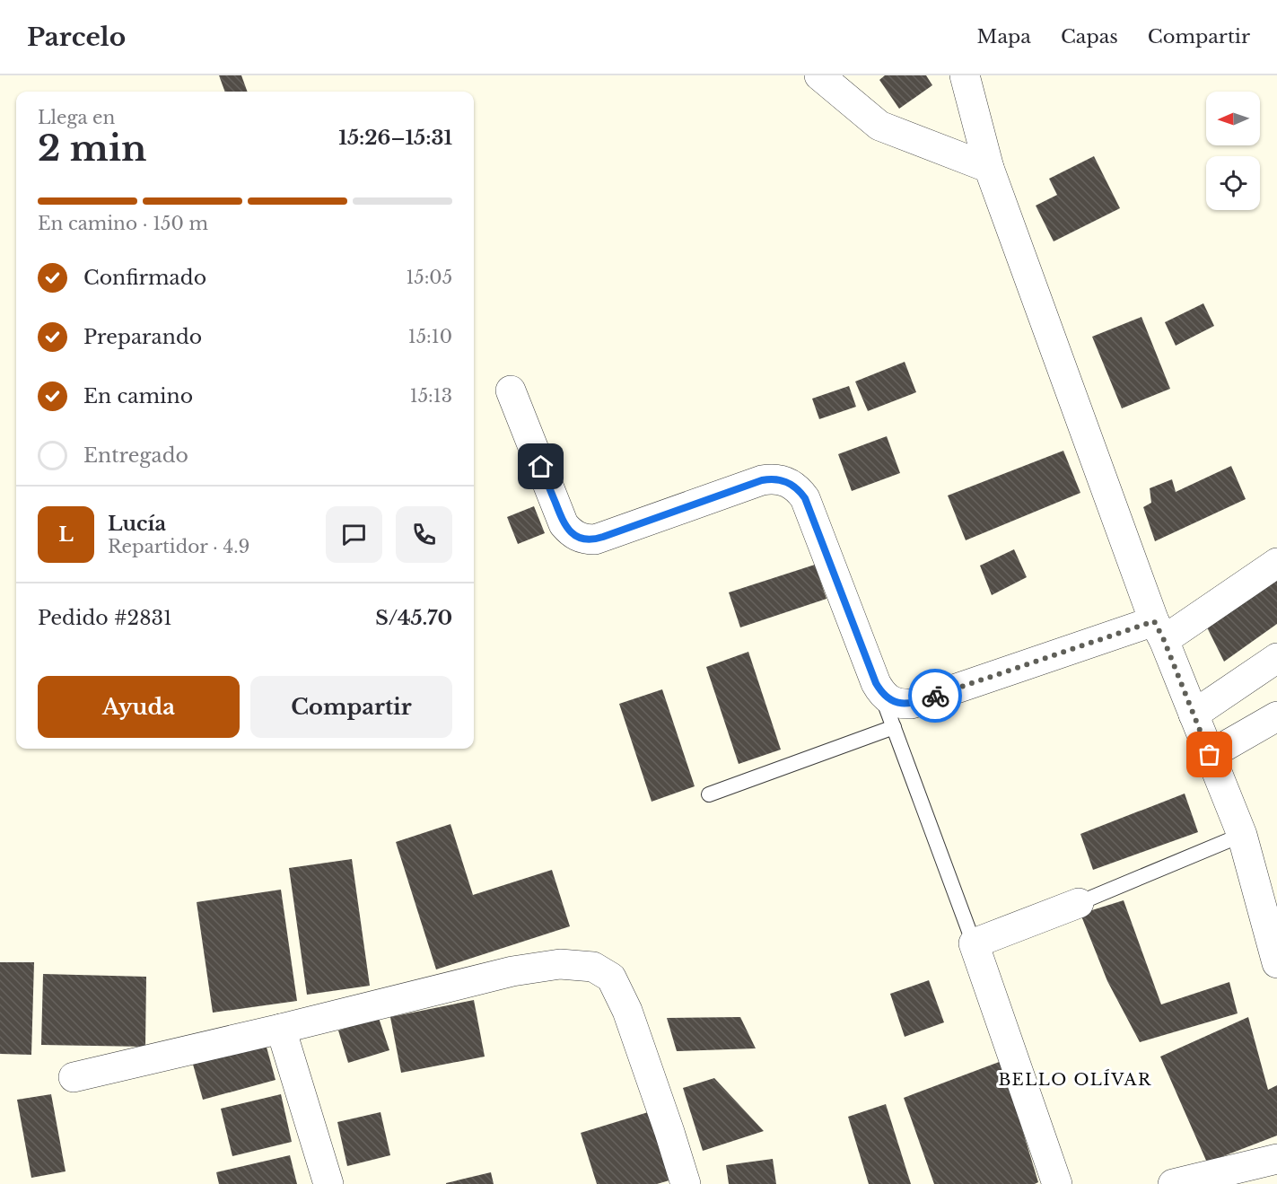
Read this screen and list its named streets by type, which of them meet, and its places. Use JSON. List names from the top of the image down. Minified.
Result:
{"districts":["BELLO OLÍVAR"],"north":"left","page":{"header":"Parcelo","nav":["Mapa","Capas","Compartir"],"heading":["2 min","Llega en","15:26–15:31"],"panel":["Lucía","Repartidor · 4.9","Pedido #2831","S/45.70"],"bar":"En camino · 150 m","list":[["Confirmado","15:05"],["Preparando","15:10"],["En camino","15:13"],"Entregado"],"round":"L","buttons":["Ayuda","Compartir"]}}
